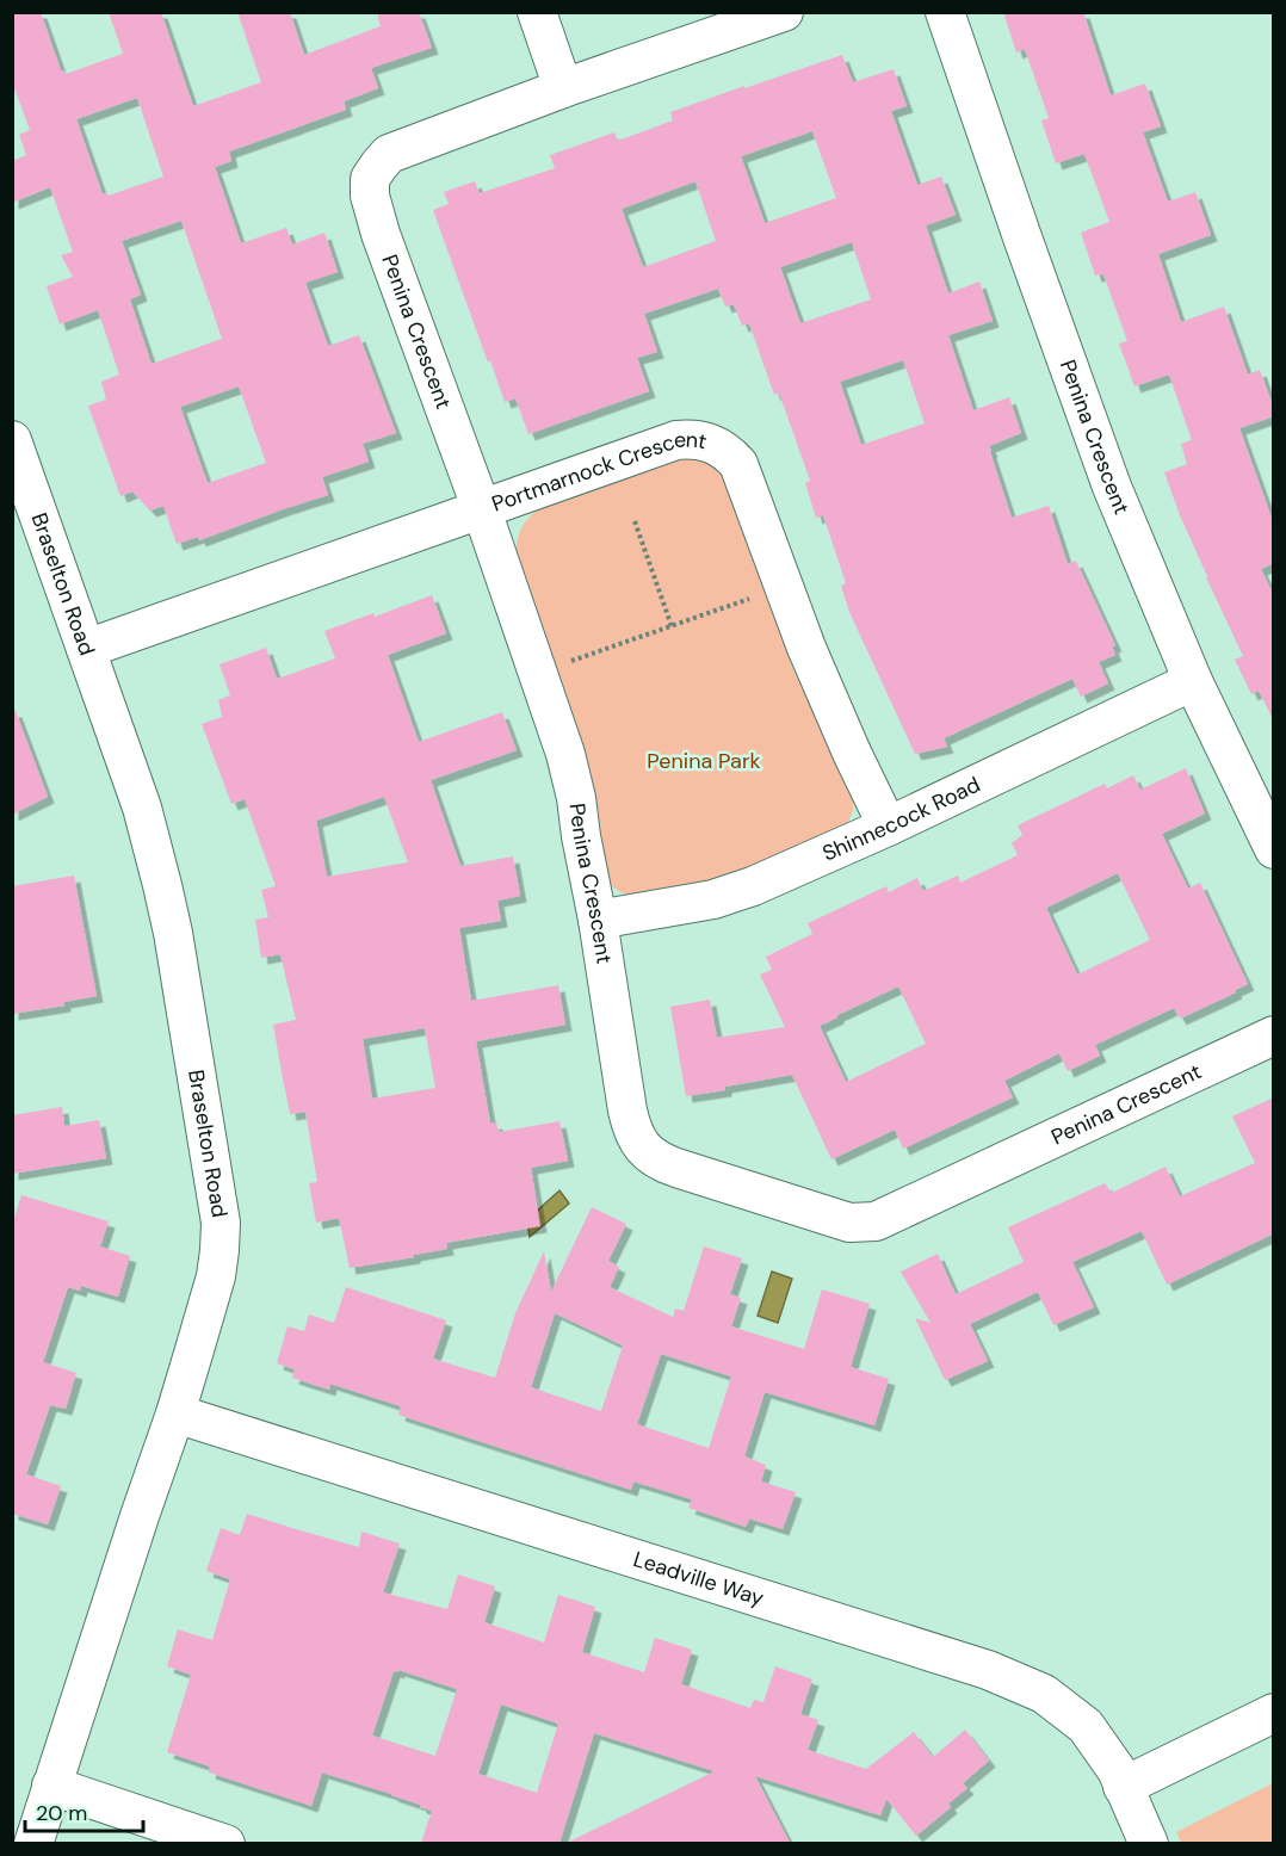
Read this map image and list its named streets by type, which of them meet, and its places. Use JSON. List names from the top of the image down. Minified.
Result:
{"streets":{"street":["Penina Crescent","Portmarnock Crescent","Braselton Road","Shinnecock Road","Leadville Way"]},"crossings":[["Penina Crescent","Portmarnock Crescent"],["Penina Crescent","Shinnecock Road"],["Portmarnock Crescent","Braselton Road"],["Portmarnock Crescent","Shinnecock Road"],["Braselton Road","Leadville Way"]],"parks":["Penina Park"],"scale_bar":"20 m"}
